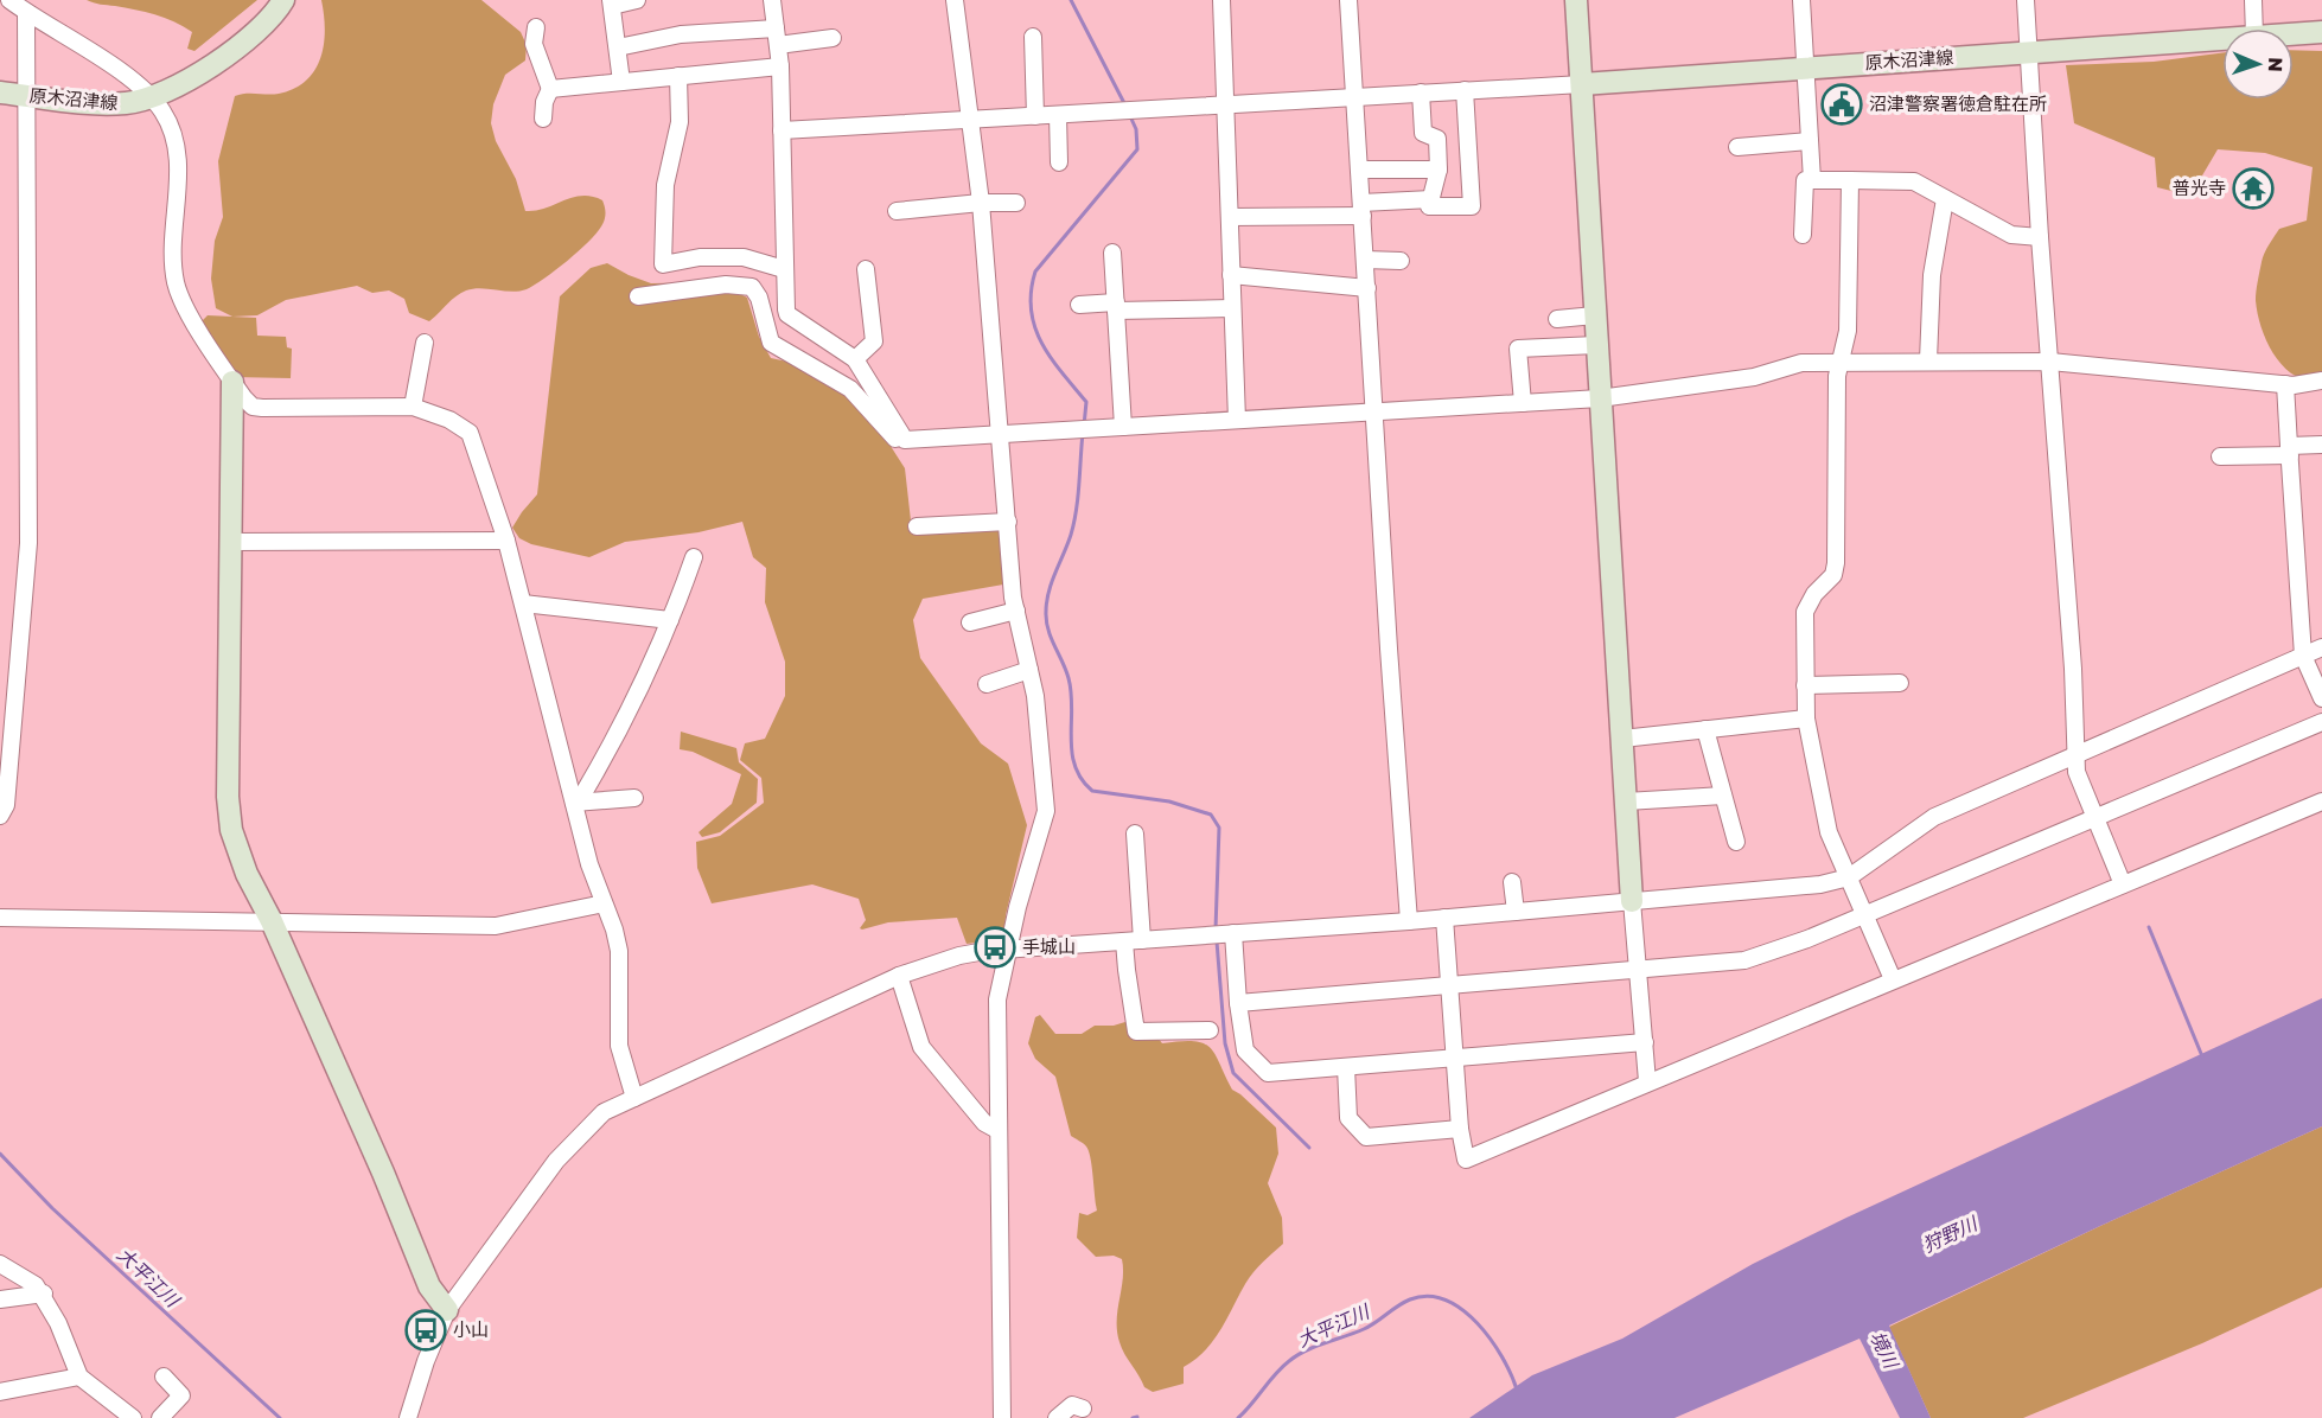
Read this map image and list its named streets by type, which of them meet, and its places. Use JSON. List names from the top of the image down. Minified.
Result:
{"streets":{"street":["原木沼津線"]},"water":["狩野川","大平江川","境川"],"places":{"public building":["沼津警察署徳倉駐在所"],"temple":["普光寺"],"bus stop":["手城山","小山"]},"north":"right"}
